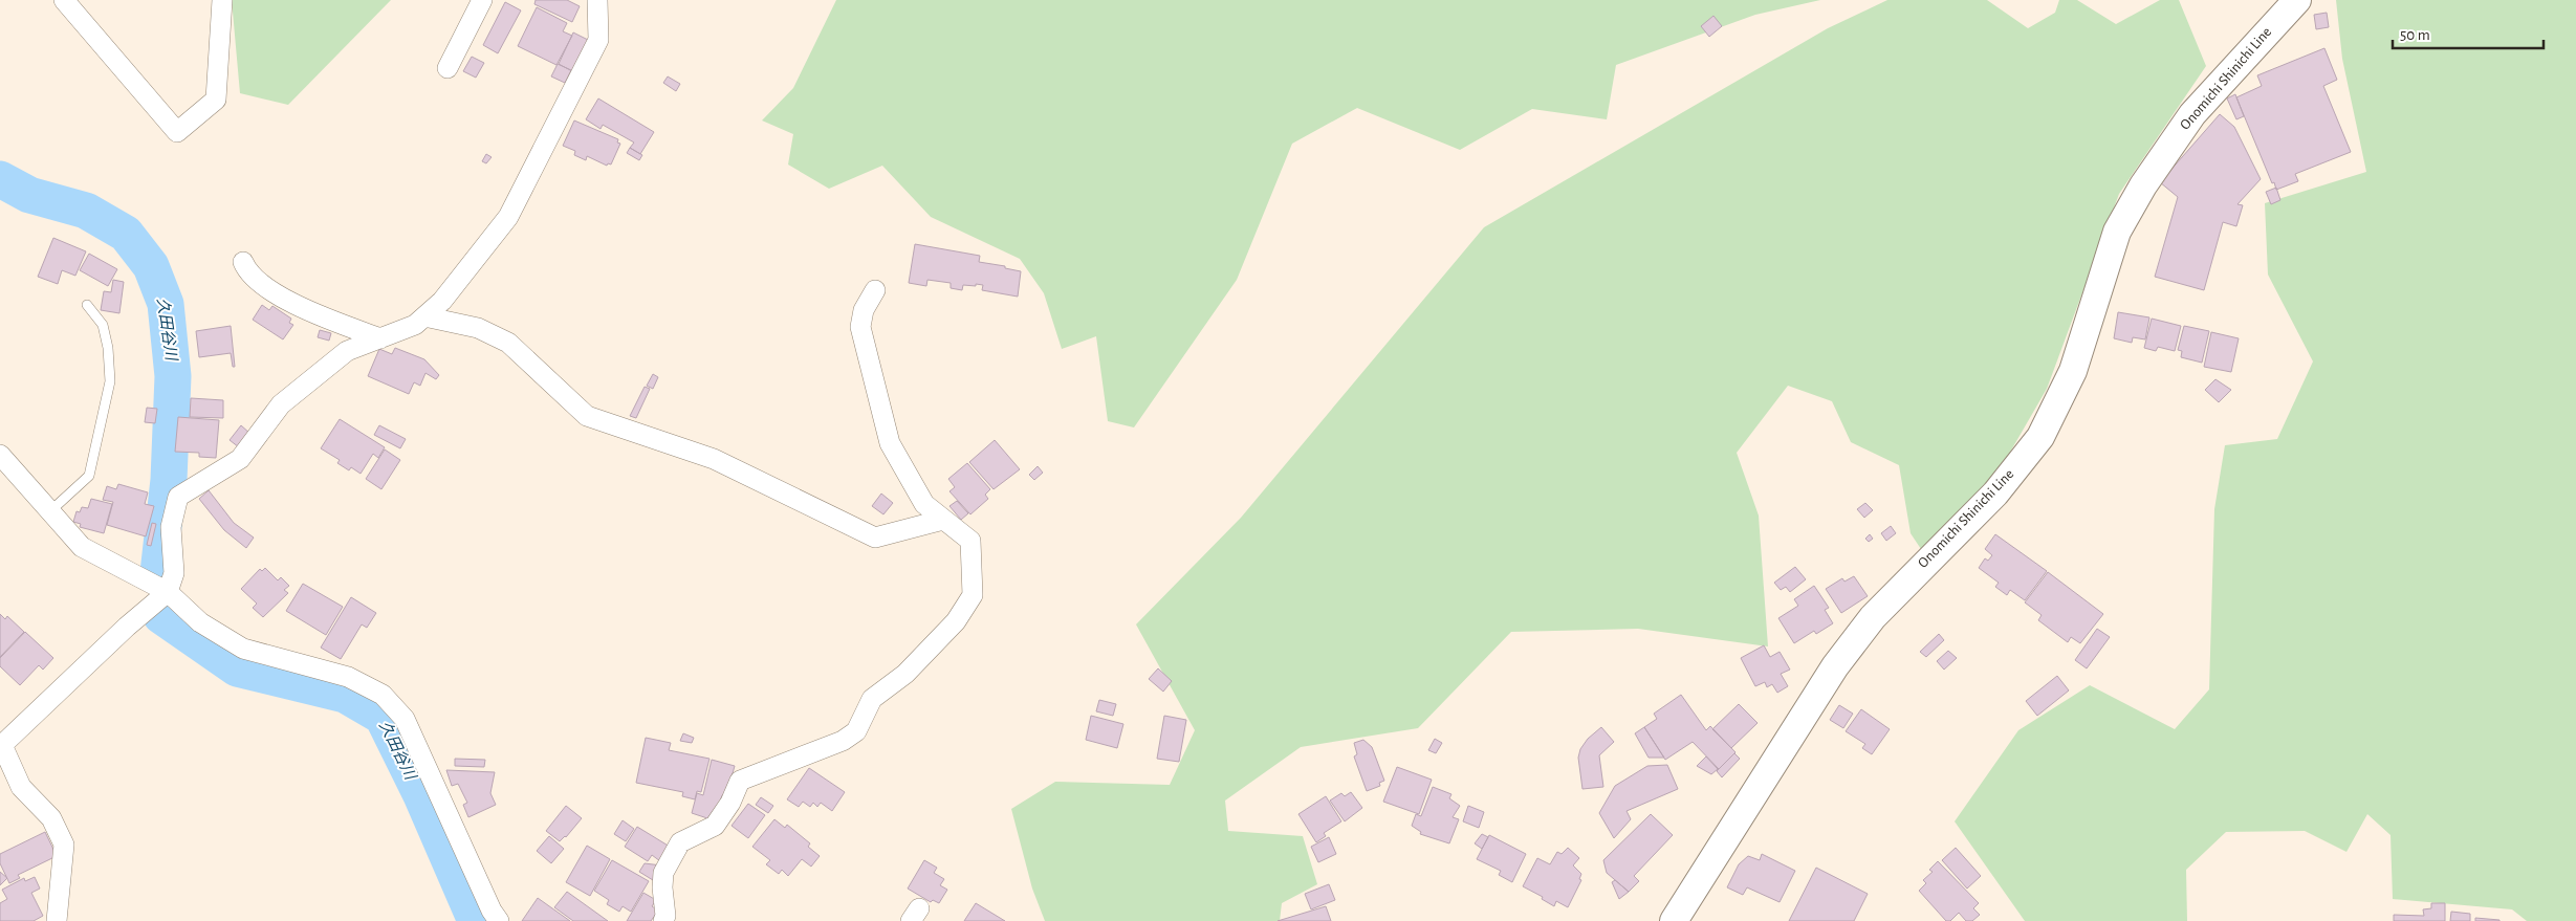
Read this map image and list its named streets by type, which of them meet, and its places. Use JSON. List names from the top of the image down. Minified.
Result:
{"streets":{"main road":["Onomichi Shinichi Line"]},"water":["久田谷川"],"scale_bar":"50 m"}
